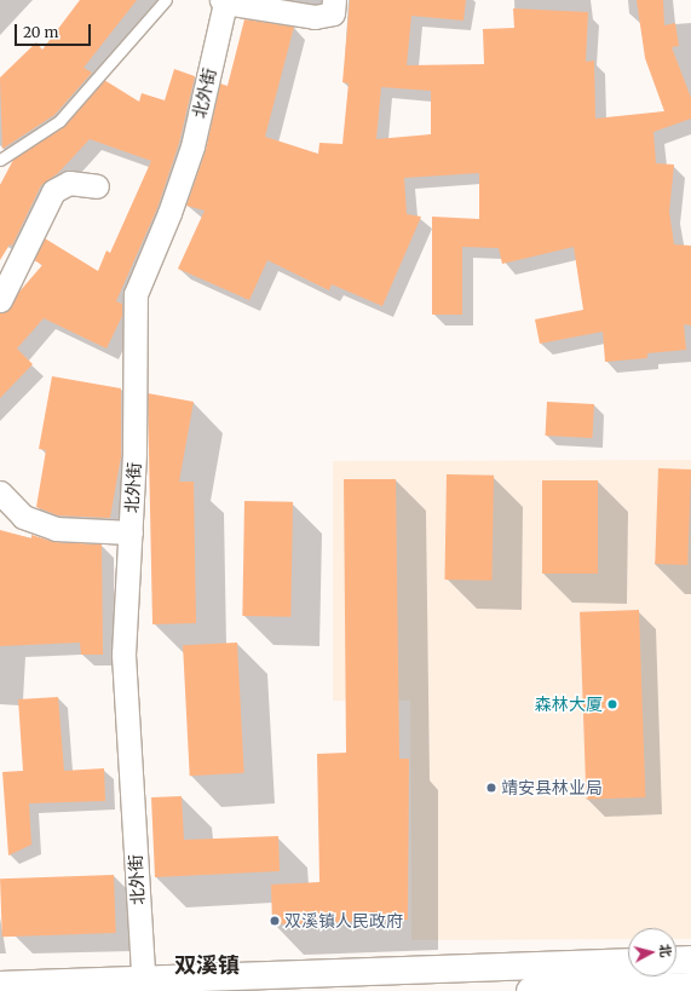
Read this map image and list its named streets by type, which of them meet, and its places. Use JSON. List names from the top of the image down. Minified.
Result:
{"streets":{"street":["北外街"]},"districts":["双溪镇"],"places":["森林大厦","靖安县林业局","双溪镇人民政府"],"scale_bar":"20 m","north":"right"}
